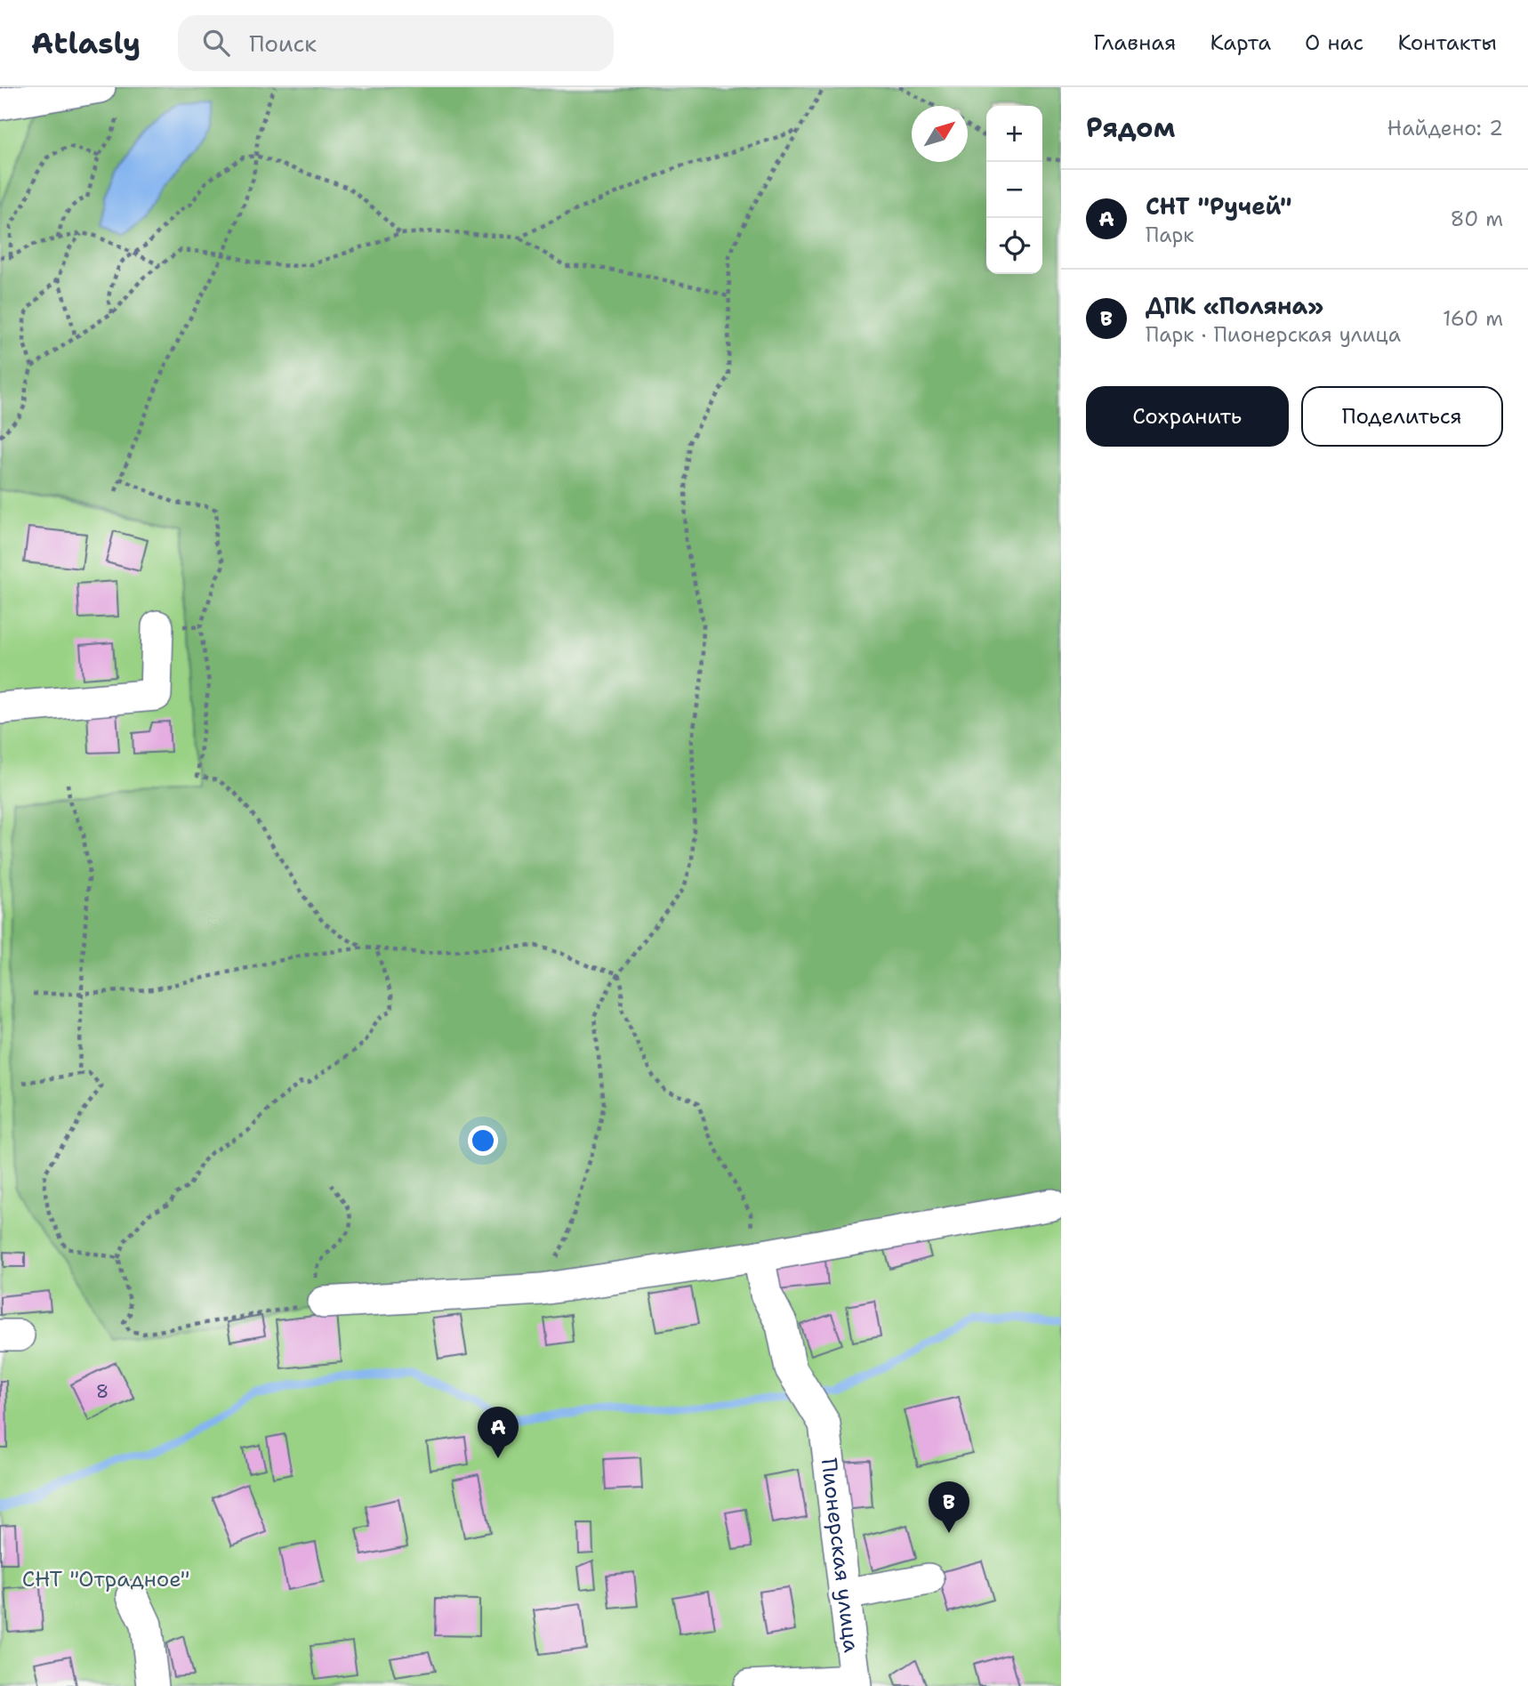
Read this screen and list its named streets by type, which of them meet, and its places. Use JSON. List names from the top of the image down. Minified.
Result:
{"streets":{"street":["Пионерская улица"]},"parks":["СНТ \"Отрадное\""],"house_numbers":["8"],"north":"top right","page":{"header":"Atlasly","search":"Поиск","nav":["Главная","Карта","О нас","Контакты"],"heading":["Рядом","Найдено: 2"],"map_buttons":["+","−"],"list":[{"mark":"A","name":"СНТ \"Ручей\"","note":"Парк","value":"80 m"},{"mark":"B","name":"ДПК «Поляна»","note":"Парк · Пионерская улица","value":"160 m"}],"buttons":["Сохранить","Поделиться"],"pins":["A","B"]}}
